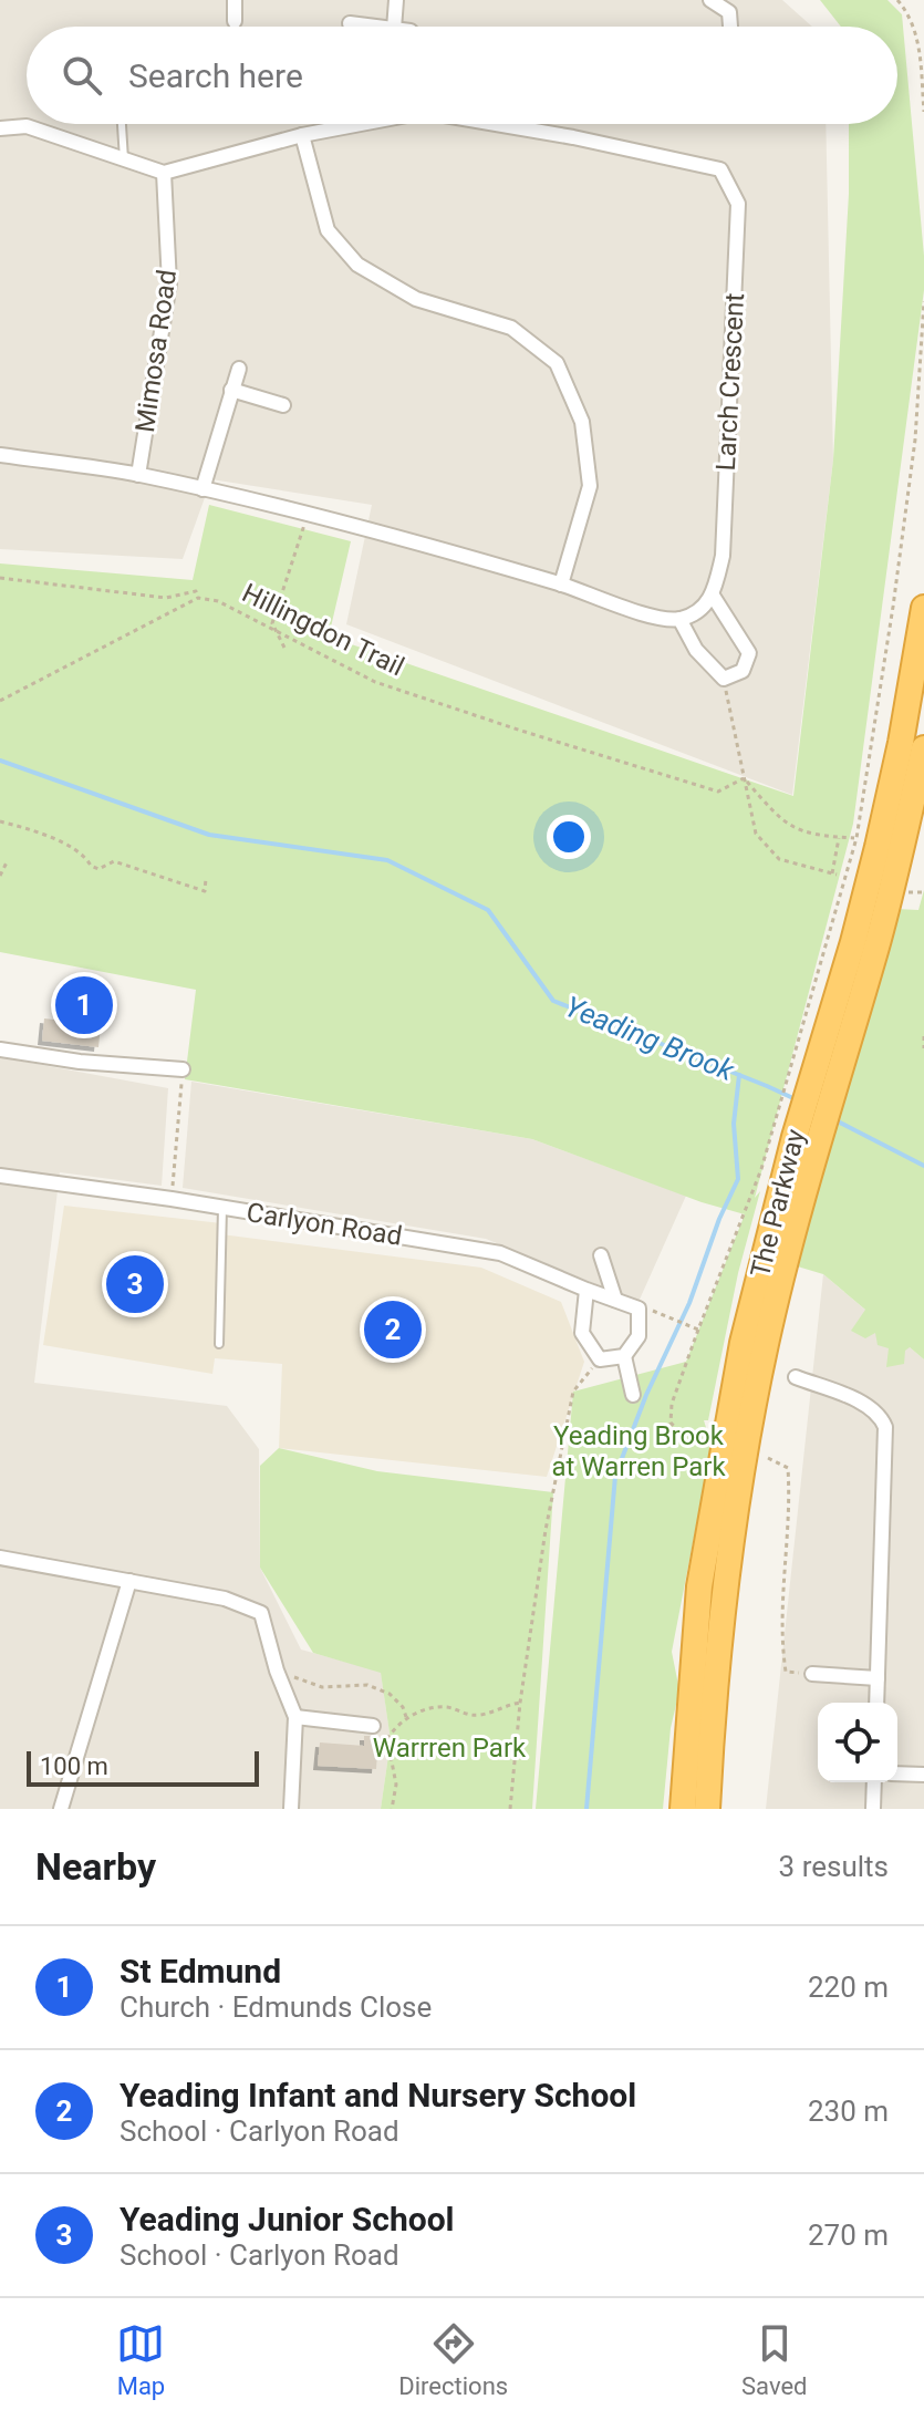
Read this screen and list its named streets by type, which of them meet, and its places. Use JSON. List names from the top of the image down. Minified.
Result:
{"streets":{"highway":["The Parkway"],"street":["Mimosa Road","Larch Crescent","Carlyon Road"],"path":["Hillingdon Trail"]},"crossings":[["Mimosa Road","Larch Crescent"]],"water":["Yeading Brook"],"parks":["Yeading Brook at Warren Park","Warrren Park"],"scale_bar":"100 m","page":{"search":"Search here","pins":["1","3","2"],"scale":"100 m","heading":["Nearby","3 results"],"list":[{"mark":"1","name":"St Edmund","note":"Church · Edmunds Close","value":"220 m"},{"mark":"2","name":"Yeading Infant and Nursery School","note":"School · Carlyon Road","value":"230 m"},{"mark":"3","name":"Yeading Junior School","note":"School · Carlyon Road","value":"270 m"}],"nav":["Map","Directions","Saved"]}}
